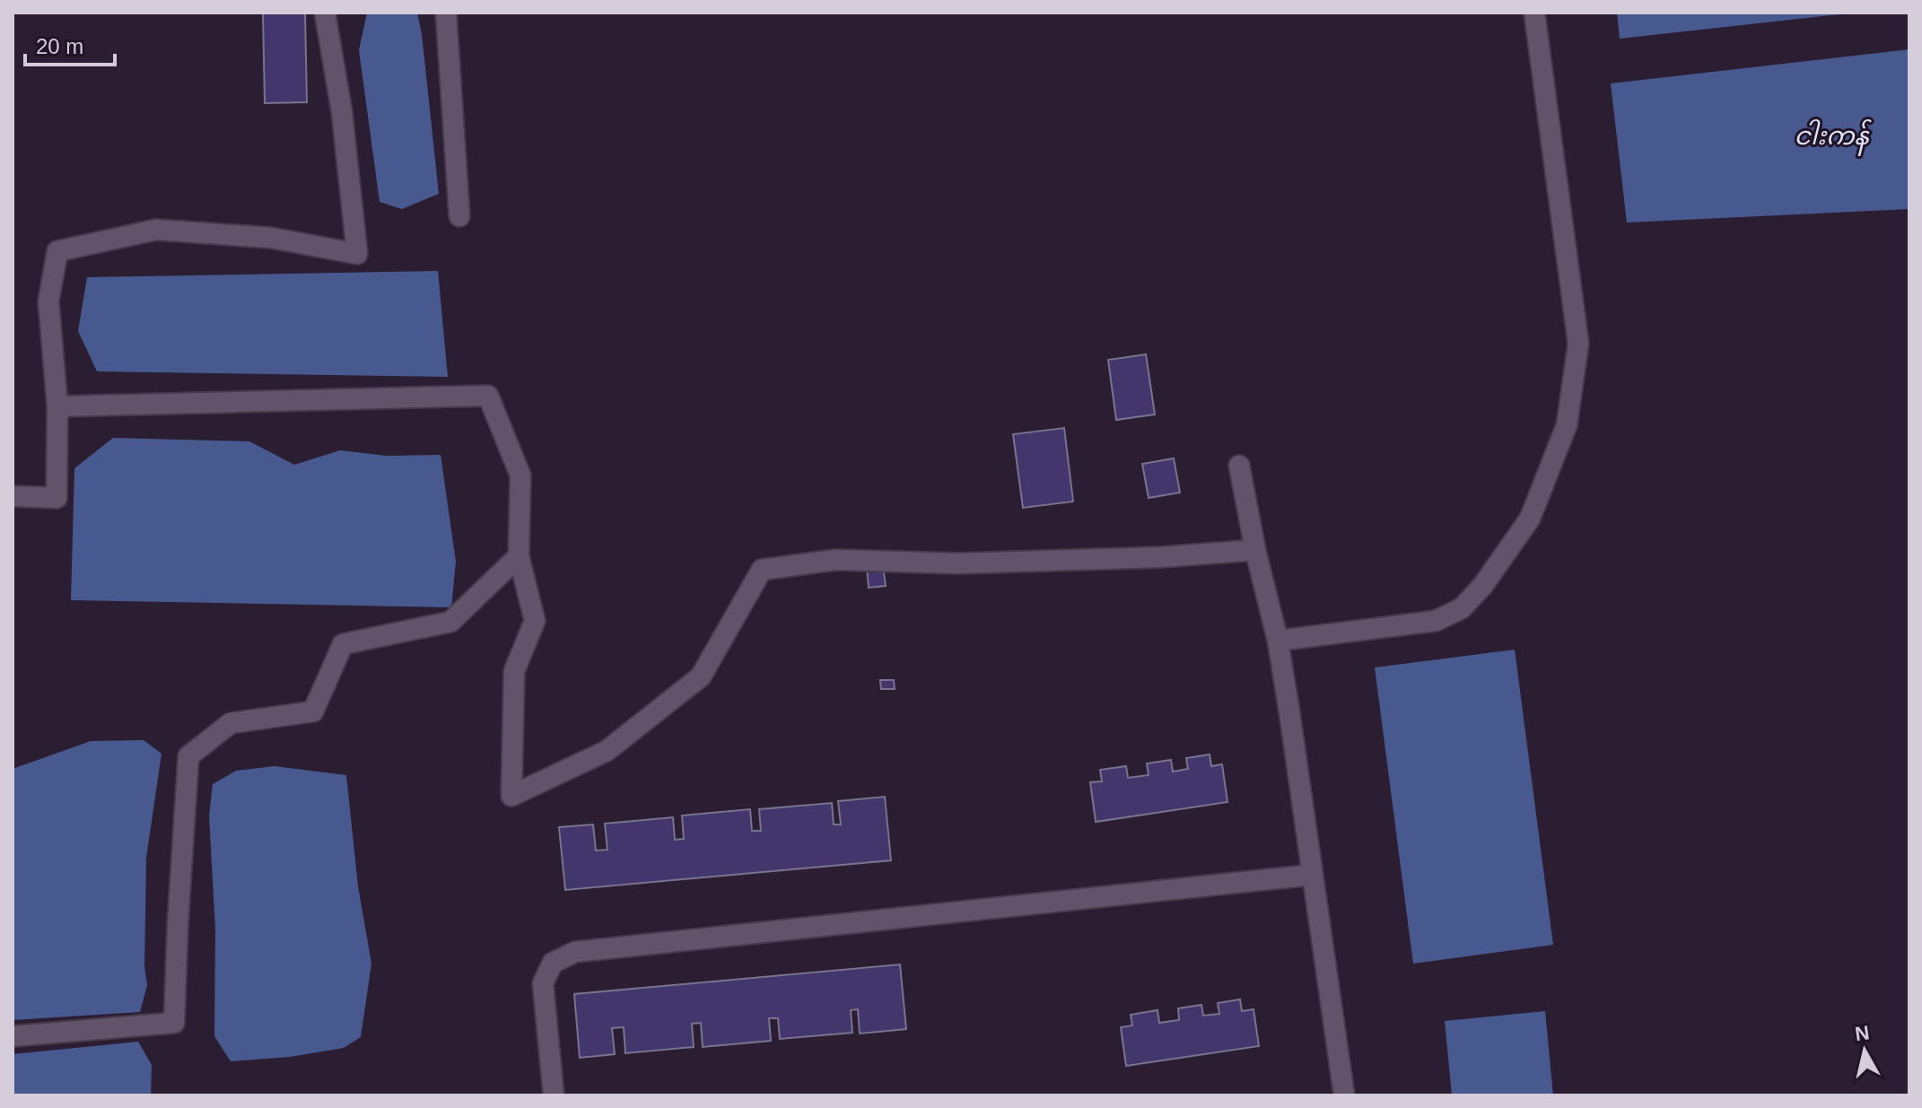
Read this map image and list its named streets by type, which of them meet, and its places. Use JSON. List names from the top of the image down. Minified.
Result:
{"water":["ငါးကန်"],"scale_bar":"20 m","north":"top"}
